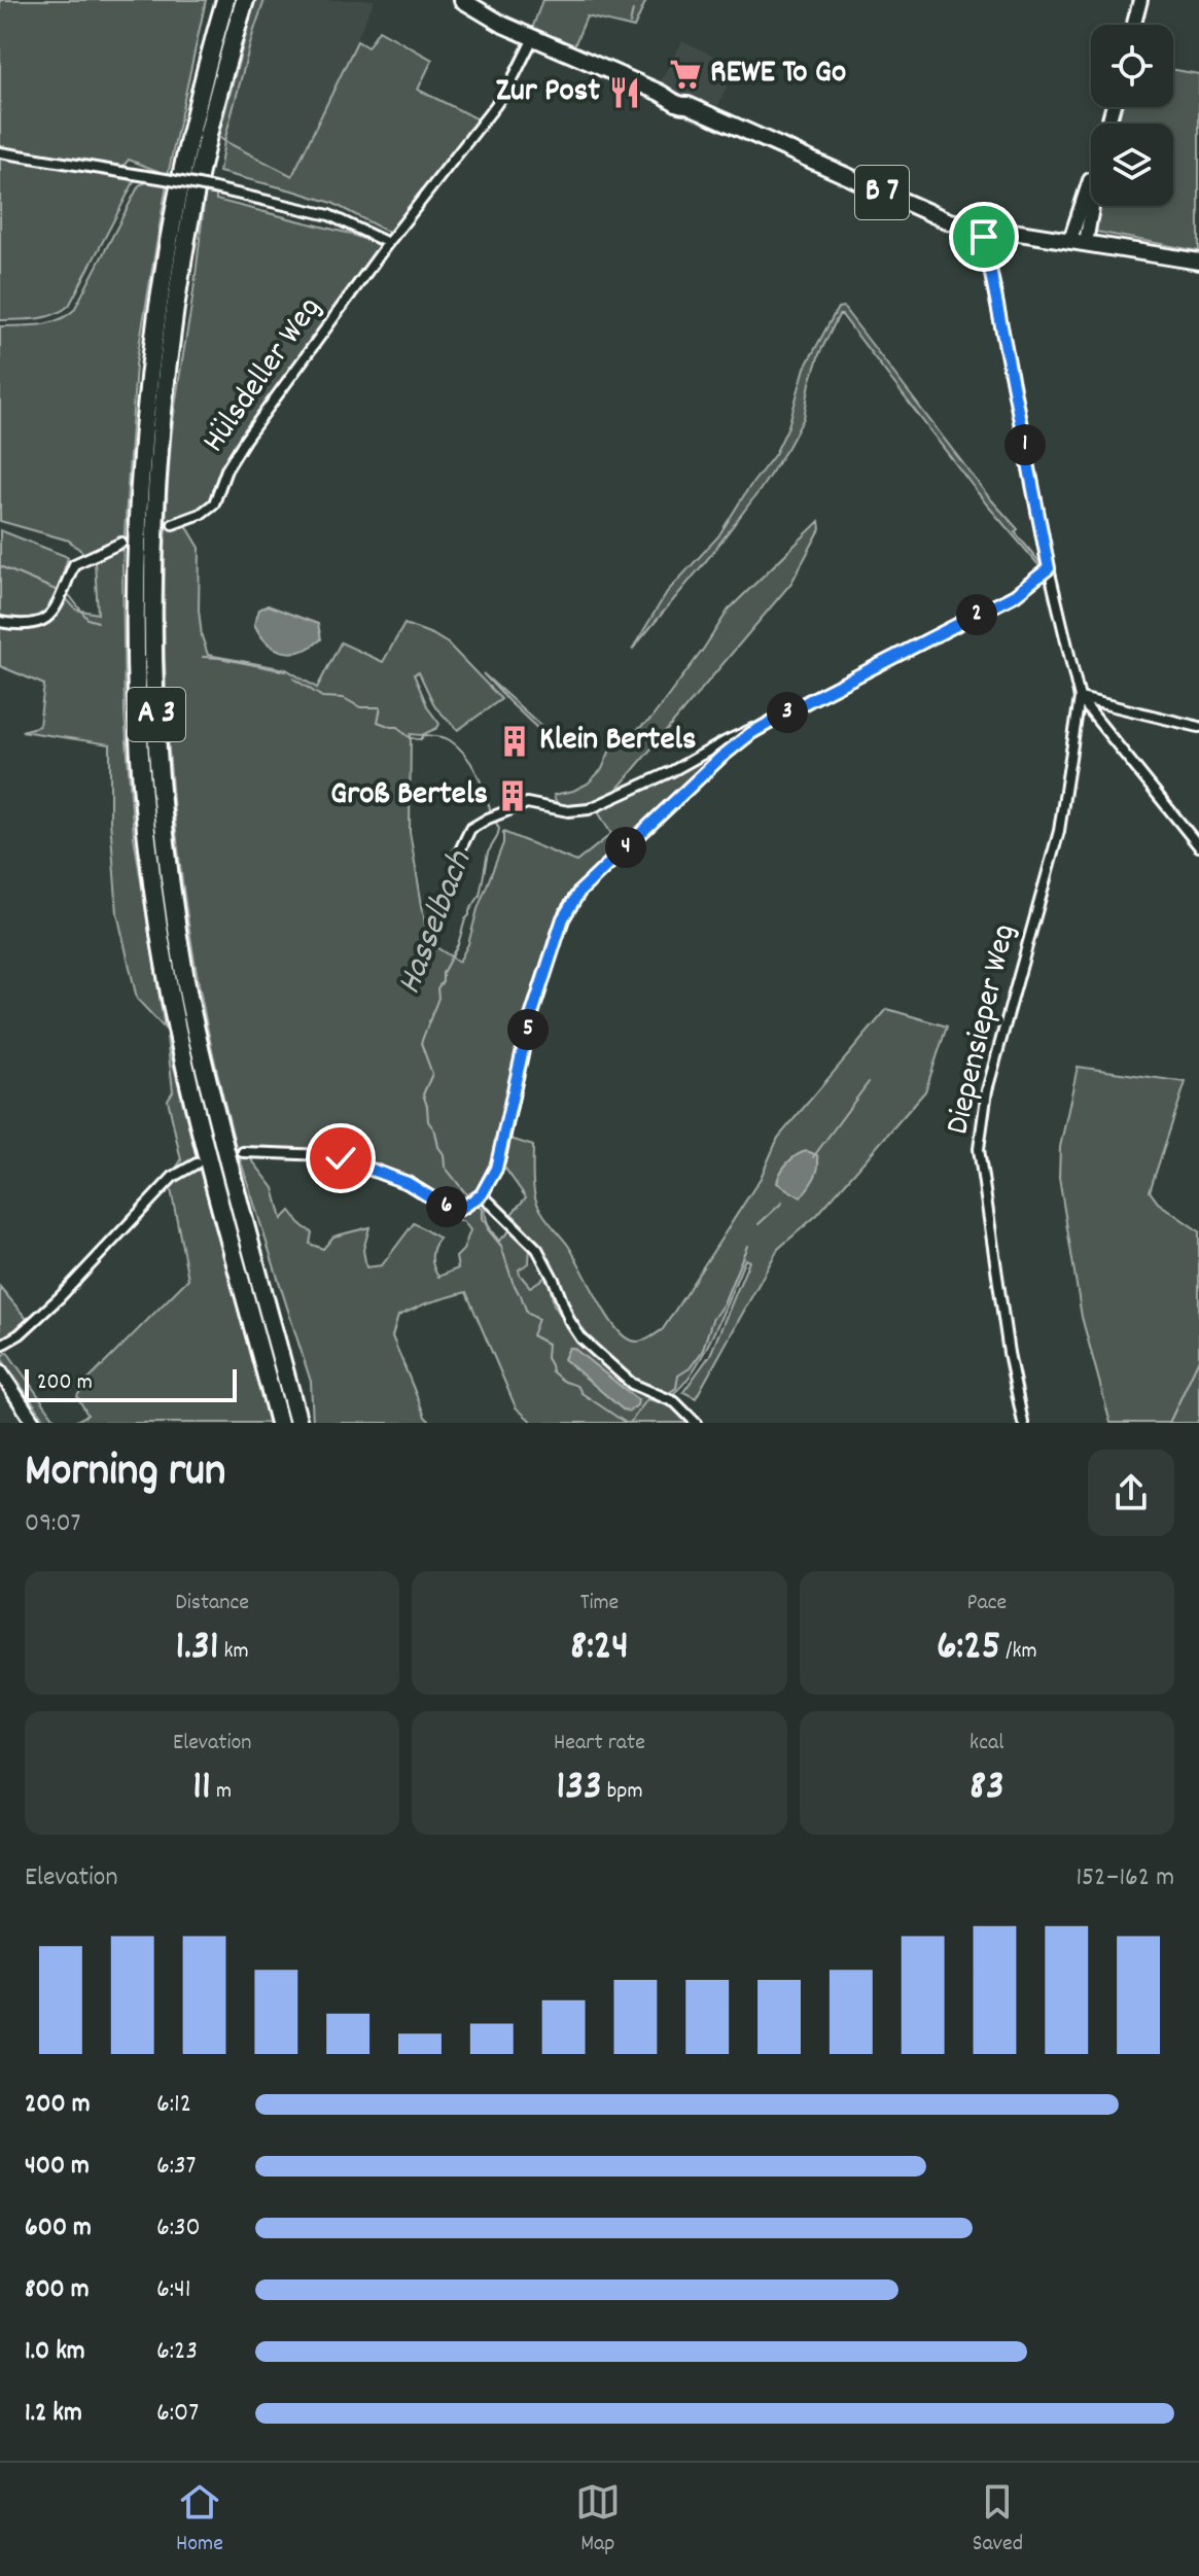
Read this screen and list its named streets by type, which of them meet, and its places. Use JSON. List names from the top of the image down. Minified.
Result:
{"streets":{"highway":["A 3"],"main road":["B 7"],"street":["Hülsdeller Weg","Diepensieper Weg"]},"crossings":[["B 7","Hülsdeller Weg"]],"water":["Hasselbach"],"places":{"supermarket":["REWE To Go"],"restaurant":["Zur Post"],"building":["Klein Bertels","Groß Bertels"]},"scale_bar":"200 m","page":{"pins":["1","2","3","4","5","6"],"scale":"200 m","heading":["Morning run","09:07"],"stats":[["Distance","1.31 km"],["Time","8:24"],["Pace","6:25 /km"],["Elevation","11 m"],["Heart rate","133 bpm"],["kcal","83"]],"chart":["Elevation","152–162 m"],"list":[{"name":"200 m","note":"6:12"},{"name":"400 m","note":"6:37"},{"name":"600 m","note":"6:30"},{"name":"800 m","note":"6:41"},{"name":"1.0 km","note":"6:23"},{"name":"1.2 km","note":"6:07"}],"tabs":["Home","Map","Saved"]}}
